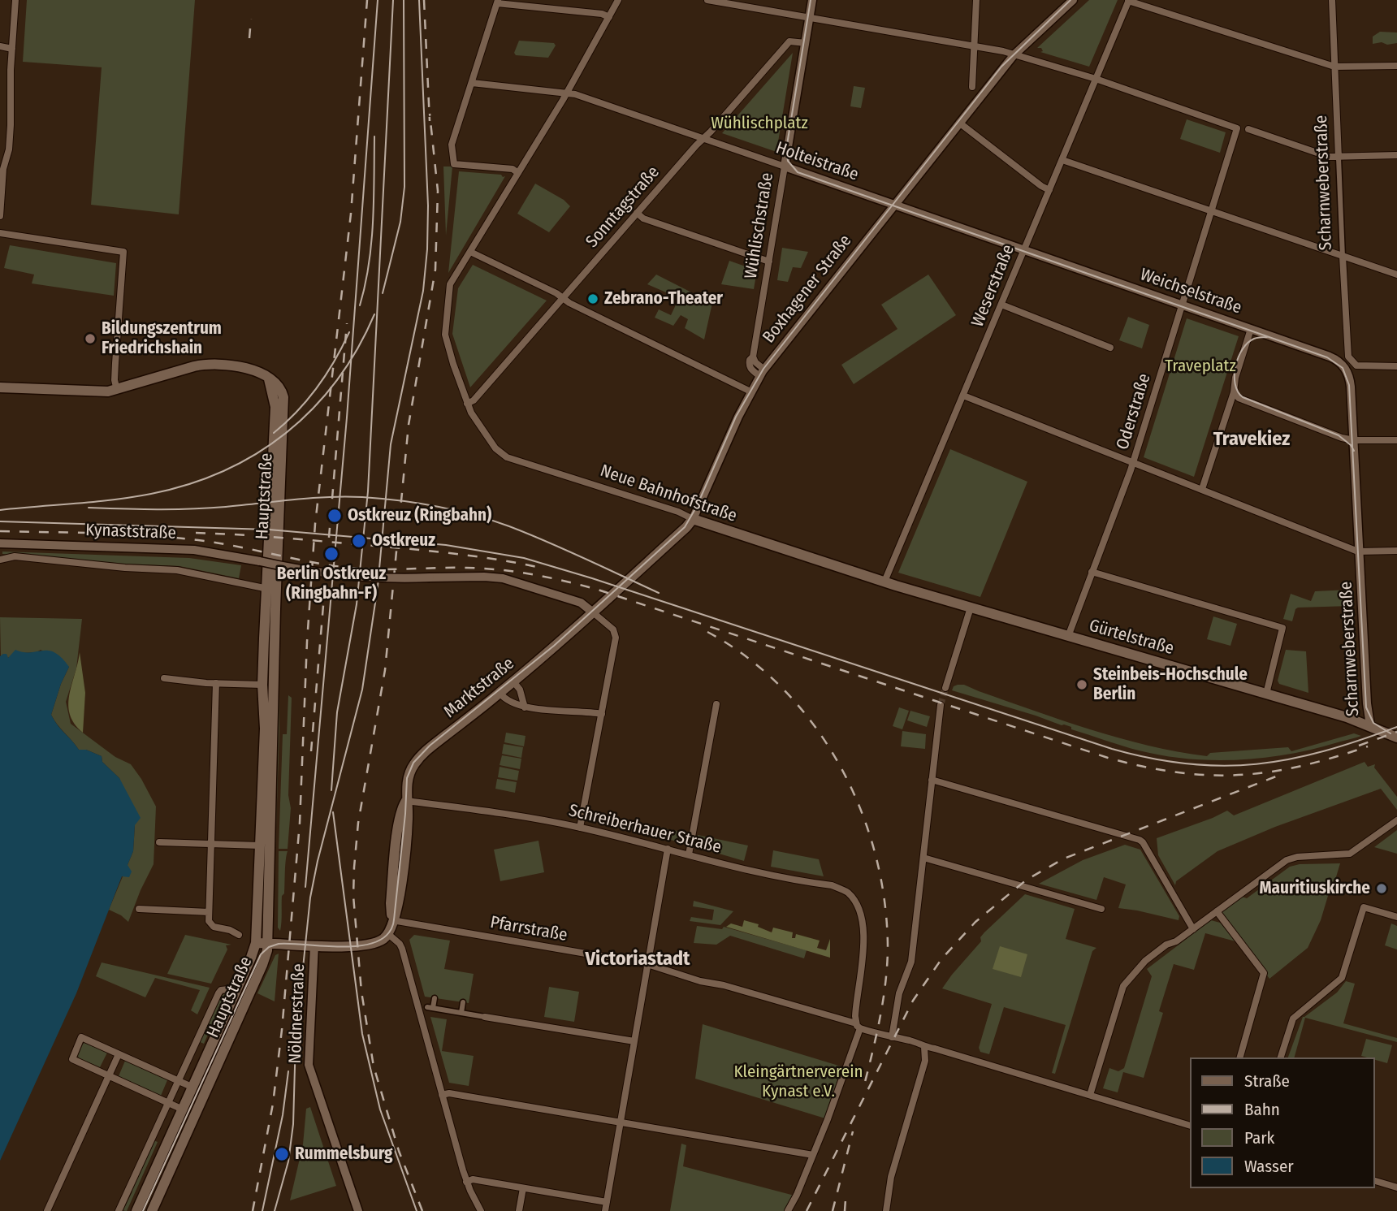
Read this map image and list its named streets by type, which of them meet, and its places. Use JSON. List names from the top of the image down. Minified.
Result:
{"streets":{"main road":["Boxhagener Straße","Neue Bahnhofstraße","Hauptstraße","Gürtelstraße","Marktstraße"],"street":["Holteistraße","Scharnweberstraße","Sonntagstraße","Wühlischstraße","Weserstraße","Weichselstraße","Oderstraße","Kynaststraße","Schreiberhauer Straße","Pfarrstraße","Nöldnerstraße"]},"crossings":[["Holteistraße","Sonntagstraße"],["Holteistraße","Wühlischstraße"],["Holteistraße","Weserstraße"],["Holteistraße","Boxhagener Straße"],["Holteistraße","Weichselstraße"],["Holteistraße","Neue Bahnhofstraße"],["Scharnweberstraße","Weichselstraße"],["Scharnweberstraße","Gürtelstraße"],["Sonntagstraße","Wühlischstraße"],["Sonntagstraße","Neue Bahnhofstraße"],["Wühlischstraße","Boxhagener Straße"],["Weserstraße","Weichselstraße"],["Weserstraße","Oderstraße"],["Weserstraße","Neue Bahnhofstraße"],["Weserstraße","Gürtelstraße"],["Boxhagener Straße","Neue Bahnhofstraße"],["Boxhagener Straße","Kynaststraße"],["Boxhagener Straße","Marktstraße"],["Weichselstraße","Oderstraße"],["Oderstraße","Gürtelstraße"],["Neue Bahnhofstraße","Gürtelstraße"],["Kynaststraße","Marktstraße"],["Marktstraße","Schreiberhauer Straße"],["Marktstraße","Pfarrstraße"],["Schreiberhauer Straße","Pfarrstraße"]],"districts":["Travekiez","Victoriastadt"],"parks":["Wühlischplatz","Traveplatz","Kleingärtnerverein Kynast e.V."],"places":["Zebrano-Theater","Bildungszentrum Friedrichshain","Ostkreuz (Ringbahn)","Ostkreuz","Berlin Ostkreuz (Ringbahn-F)","Steinbeis-Hochschule Berlin","Mauritiuskirche","Rummelsburg"],"legend":["Straße","Bahn","Park","Wasser"]}
